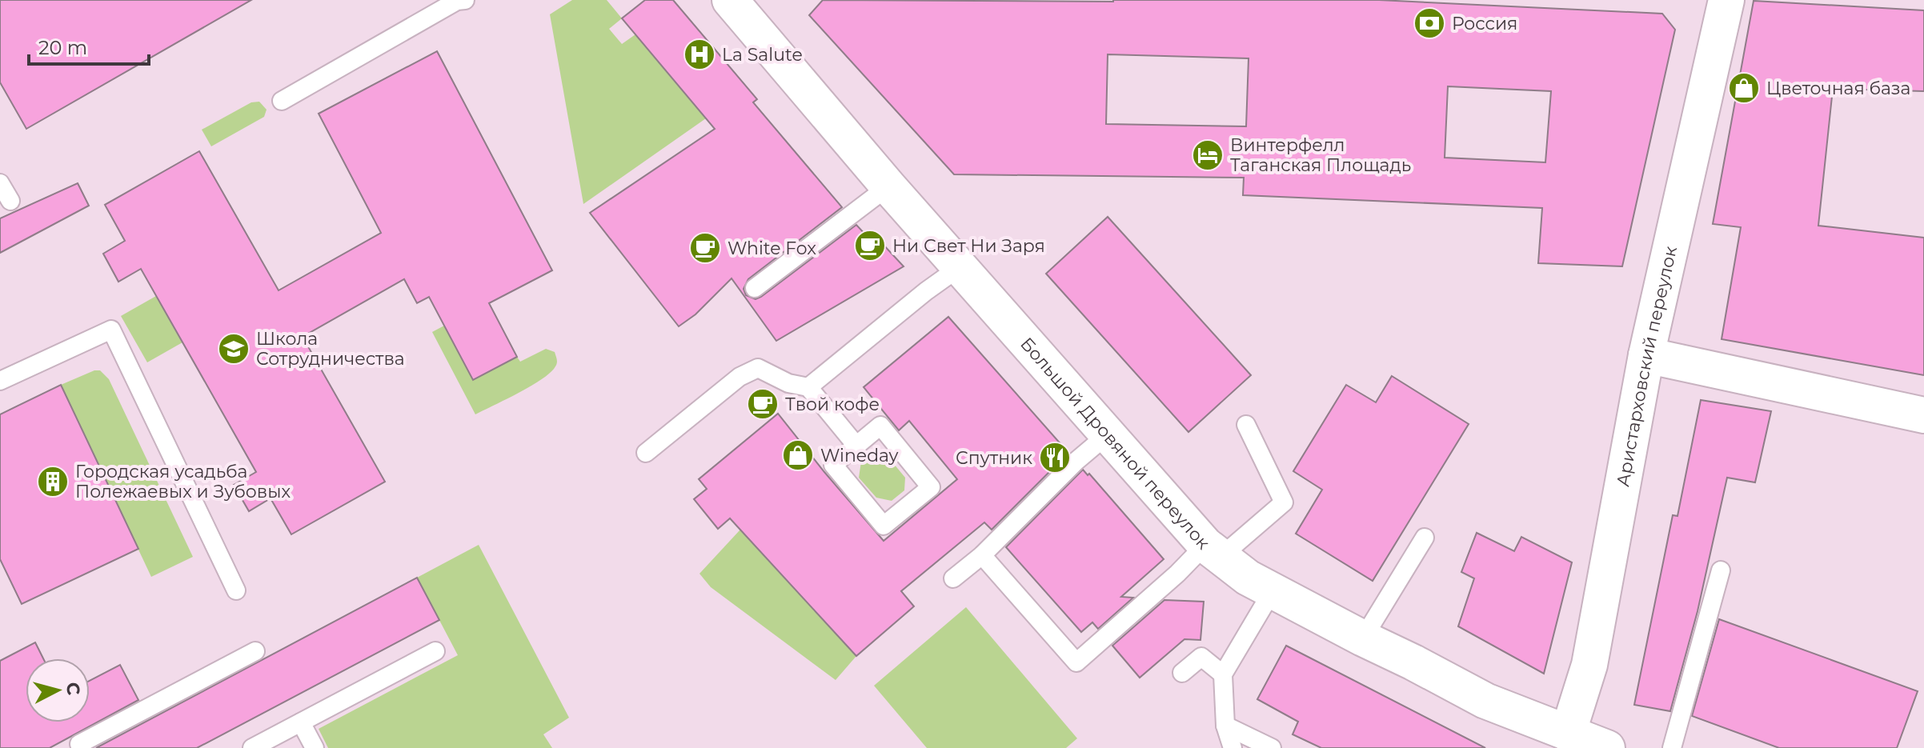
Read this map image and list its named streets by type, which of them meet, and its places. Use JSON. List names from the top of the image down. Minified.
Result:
{"streets":{"street":["Аристарховский переулок","Большой Дровяной переулок"]},"crossings":[["Аристарховский переулок","Большой Дровяной переулок"]],"places":{"bank":["Россия"],"hospital":["La Salute"],"shop":["Цветочная база","Wineday"],"hotel":["Винтерфелл Таганская Площадь"],"cafe":["Ни Свет Ни Заря","White Fox","Твой кофе"],"school or university":["Школа Сотрудничества"],"restaurant":["Спутник"],"building":["Городская усадьба Полежаевых и Зубовых"]},"scale_bar":"20 m","north":"right"}
